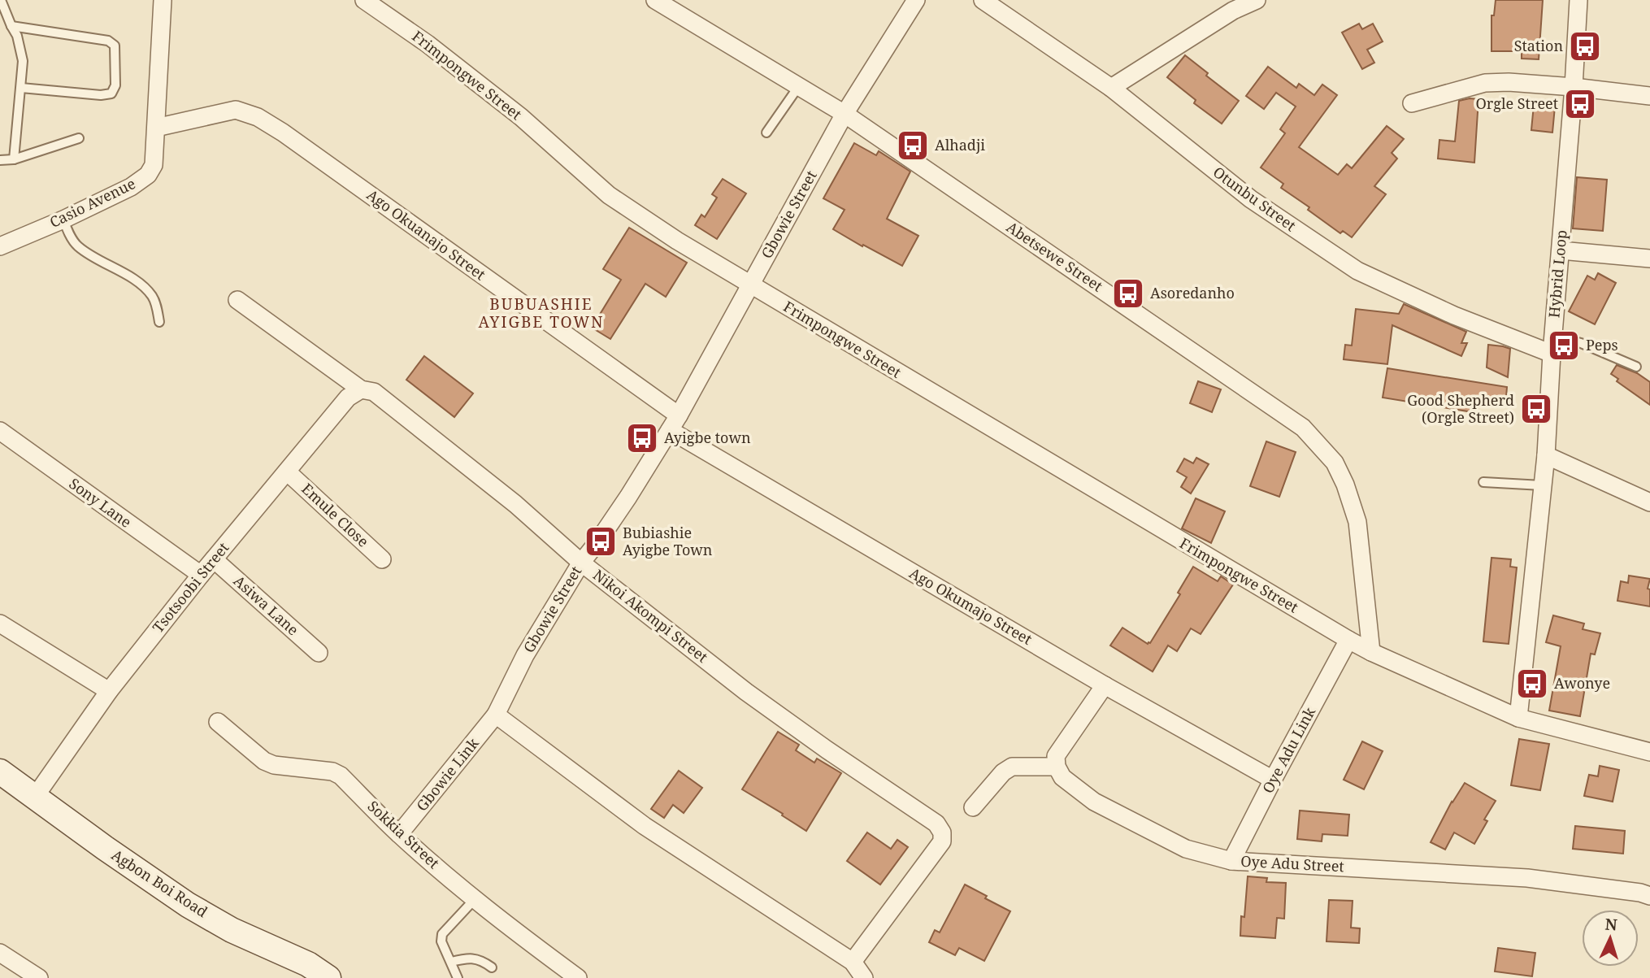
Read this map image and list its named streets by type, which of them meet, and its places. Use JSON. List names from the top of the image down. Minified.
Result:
{"streets":{"street":["Frimpongwe Street","Otunbu Street","Casio Avenue","Gbowie Street","Ago Okuanajo Street","Abetsewe Street","Hybrid Loop","Sony Lane","Emule Close","Tsotsoobi Street","Asiwa Lane","Ago Okumajo Street","Nikoi Akompi Street","Oye Adu Link","Gbowie Link","Sokkia Street","Oye Adu Street","Agbon Boi Road"]},"crossings":[["Frimpongwe Street","Gbowie Street"],["Frimpongwe Street","Abetsewe Street"],["Frimpongwe Street","Oye Adu Link"],["Otunbu Street","Hybrid Loop"],["Casio Avenue","Ago Okuanajo Street"],["Gbowie Street","Ago Okuanajo Street"],["Gbowie Street","Abetsewe Street"],["Gbowie Street","Ago Okumajo Street"],["Gbowie Street","Nikoi Akompi Street"],["Gbowie Street","Gbowie Link"],["Ago Okuanajo Street","Ago Okumajo Street"],["Sony Lane","Tsotsoobi Street"],["Emule Close","Tsotsoobi Street"],["Tsotsoobi Street","Asiwa Lane"],["Tsotsoobi Street","Nikoi Akompi Street"],["Tsotsoobi Street","Agbon Boi Road"],["Ago Okumajo Street","Oye Adu Link"],["Oye Adu Link","Oye Adu Street"],["Gbowie Link","Sokkia Street"]],"districts":["BUBUASHIE AYIGBE TOWN"],"places":{"bus stop":["Station","Orgle Street","Alhadji","Asoredanho","Peps","Good Shepherd (Orgle Street)","Ayigbe town","Bubiashie Ayigbe Town","Awonye"]},"north":"top"}
